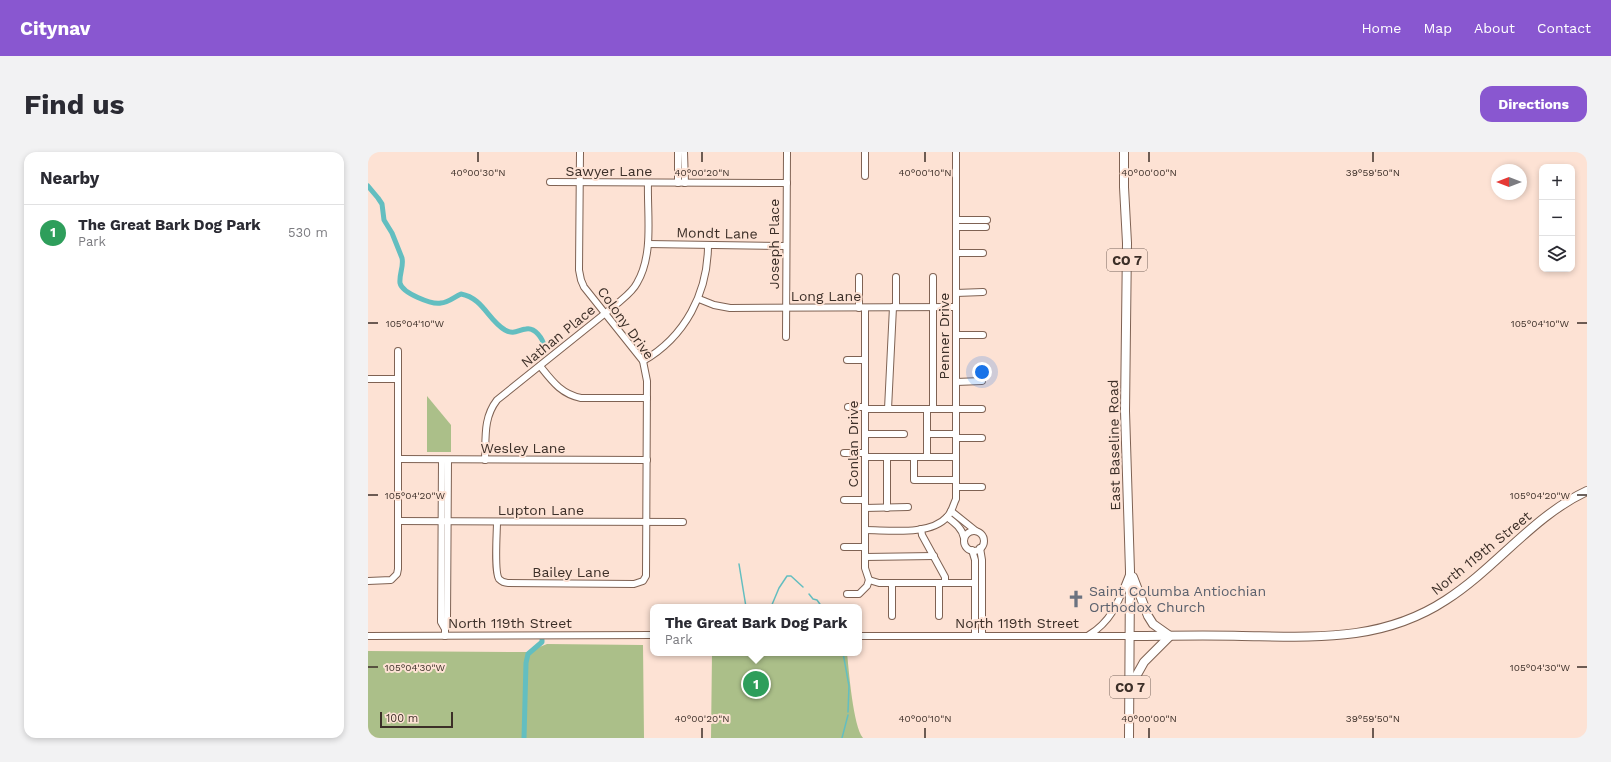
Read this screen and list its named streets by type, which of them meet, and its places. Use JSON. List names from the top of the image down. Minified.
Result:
{"streets":{"main road":["CO 7","East Baseline Road","North 119th Street"],"street":["Sawyer Lane","Mondt Lane","Joseph Place","Long Lane","Colony Drive","Nathan Place","Penner Drive","Conlan Drive","Wesley Lane","Lupton Lane","Bailey Lane"]},"crossings":[["Sawyer Lane","Joseph Place"],["Sawyer Lane","Colony Drive"],["Sawyer Lane","Nathan Place"],["Mondt Lane","Joseph Place"],["Mondt Lane","Nathan Place"],["Joseph Place","Long Lane"],["Long Lane","Penner Drive"],["Long Lane","Conlan Drive"],["Colony Drive","Nathan Place"],["Colony Drive","Wesley Lane"],["Colony Drive","Lupton Lane"],["Colony Drive","Bailey Lane"],["Nathan Place","Wesley Lane"],["East Baseline Road","North 119th Street"],["Lupton Lane","Bailey Lane"]],"places":{"church":["Saint Columba Antiochian Orthodox Church"]},"scale_bar":"100 m","north":"left","page":{"header":"Citynav","nav":["Home","Map","About","Contact"],"buttons":"Directions","title":"Find us","heading":"Nearby","map_buttons":["+","−"],"list":[{"mark":"1","name":"The Great Bark Dog Park","note":"Park","value":"530 m"}],"popup":["The Great Bark Dog Park","Park"],"pins":"1","scale":"100 m"},"coordinates":["40°00'30\"N","40°00'20\"N","40°00'10\"N","40°00'00\"N","39°59'50\"N","105°04'10\"W","105°04'20\"W","105°04'30\"W"]}
